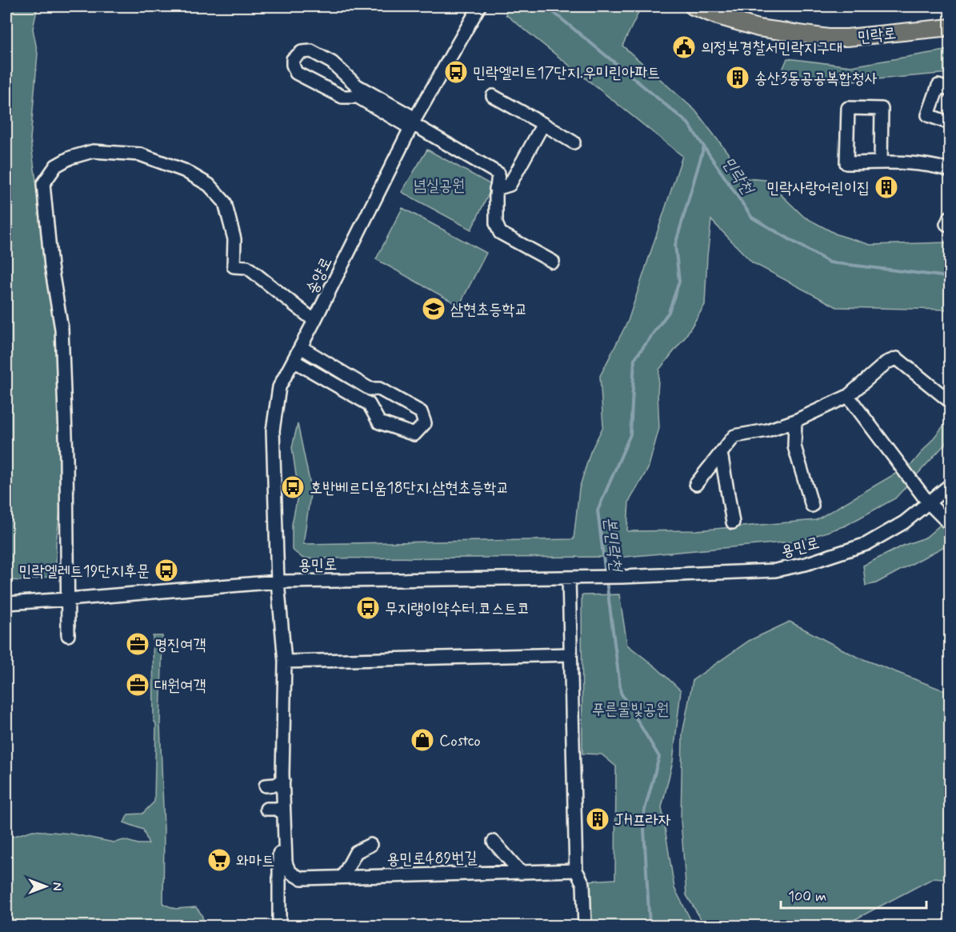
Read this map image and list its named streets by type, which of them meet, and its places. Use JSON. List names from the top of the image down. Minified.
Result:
{"streets":{"main road":["민락로"],"street":["송양로","용민로","용민로489번길"]},"crossings":[["송양로","용민로"],["송양로","용민로489번길"],["용민로","용민로489번길"]],"water":["민락천","본민락천"],"parks":["념실공원","푸른물빛공원"],"places":{"public building":["의정부경찰서민락지구대"],"bus stop":["민락엘리트17단지.우미린아파트","호반베르디움18단지.삼현초등학교","민락엘레트19단지후문","무지랭이약수터.코스트코"],"building":["송산3동공공복합청사","민락사랑어린이집","JH프라자"],"school or university":["삼현초등학교"],"office":["명진여객","대원여객"],"shop":["Costco"],"supermarket":["와마트"]},"scale_bar":"100 m","north":"right"}
